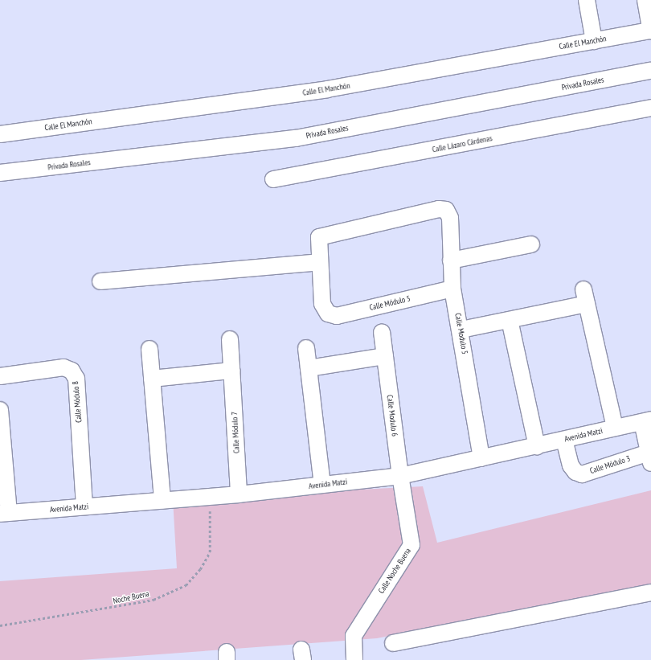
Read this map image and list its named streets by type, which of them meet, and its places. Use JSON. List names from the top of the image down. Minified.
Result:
{"streets":{"street":["Calle El Manchón","Privada Rosales","Calle Lázaro Cárdenas","Calle Módulo 5","Calle Modulo 5","Calle Módulo 8","Calle Modulo 6","Calle Módulo 7","Avenida Matzi","Calle Módulo 3","Calle Noche Buena"],"path":["Noche Buena"]},"crossings":[["Calle Módulo 5","Calle Modulo 5"],["Calle Modulo 5","Avenida Matzi"],["Calle Módulo 8","Avenida Matzi"],["Calle Modulo 6","Avenida Matzi"],["Calle Modulo 6","Calle Noche Buena"],["Calle Módulo 7","Avenida Matzi"],["Avenida Matzi","Calle Módulo 3"],["Avenida Matzi","Calle Noche Buena"],["Avenida Matzi","Noche Buena"]]}
